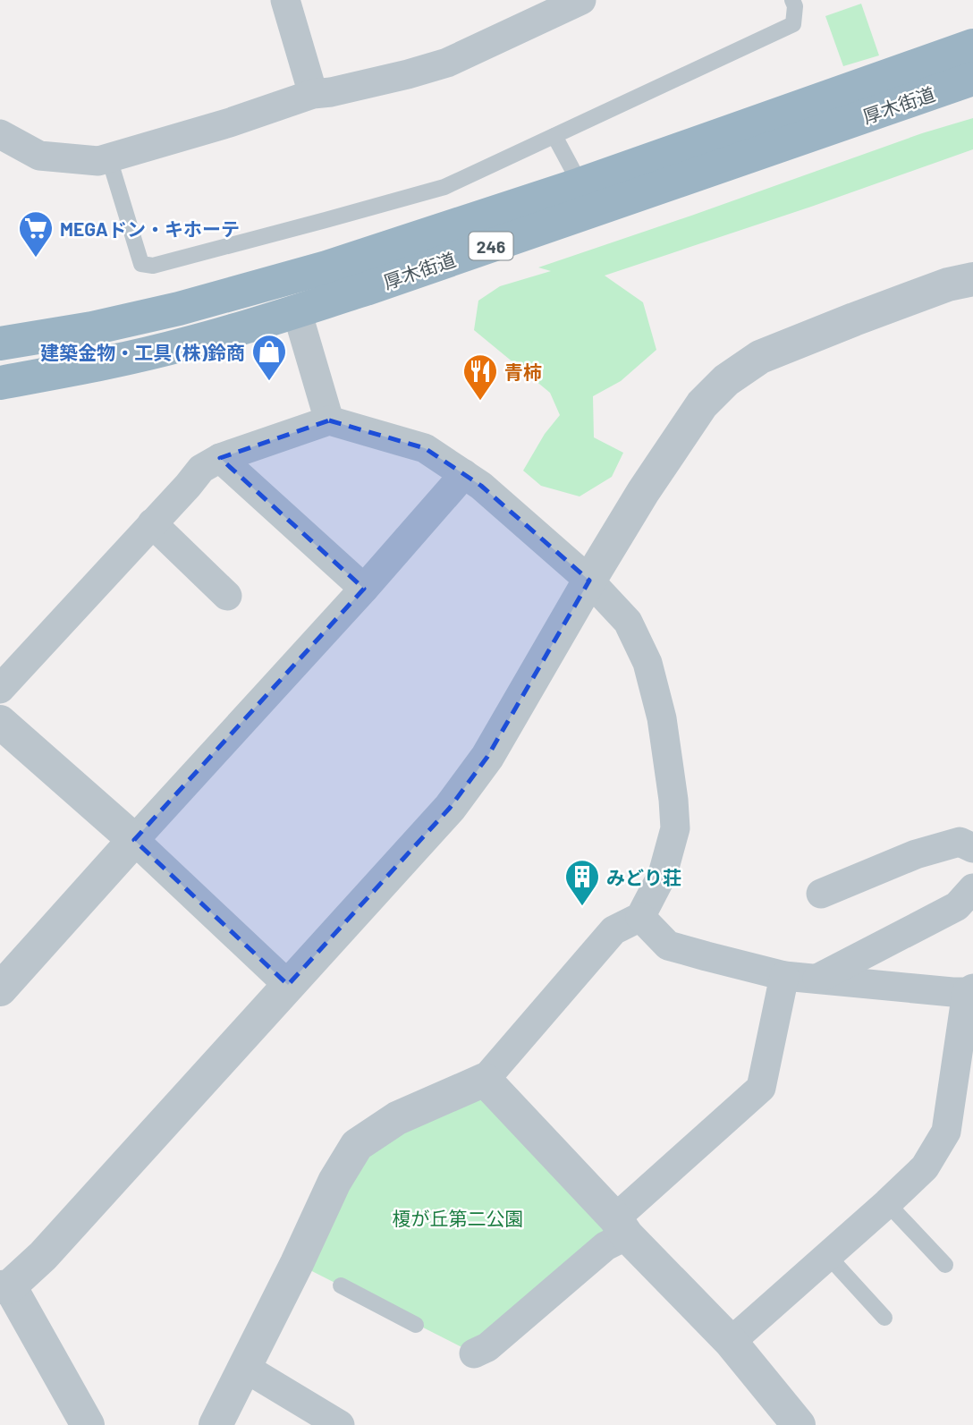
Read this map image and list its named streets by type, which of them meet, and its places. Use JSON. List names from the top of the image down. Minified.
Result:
{"streets":{"highway":["厚木街道","246"]},"parks":["榎が丘第二公園"],"places":{"supermarket":["MEGAドン・キホーテ"],"shop":["建築金物・工具 (株)鈴商"],"restaurant":["青柿"],"building":["みどり荘"]}}
